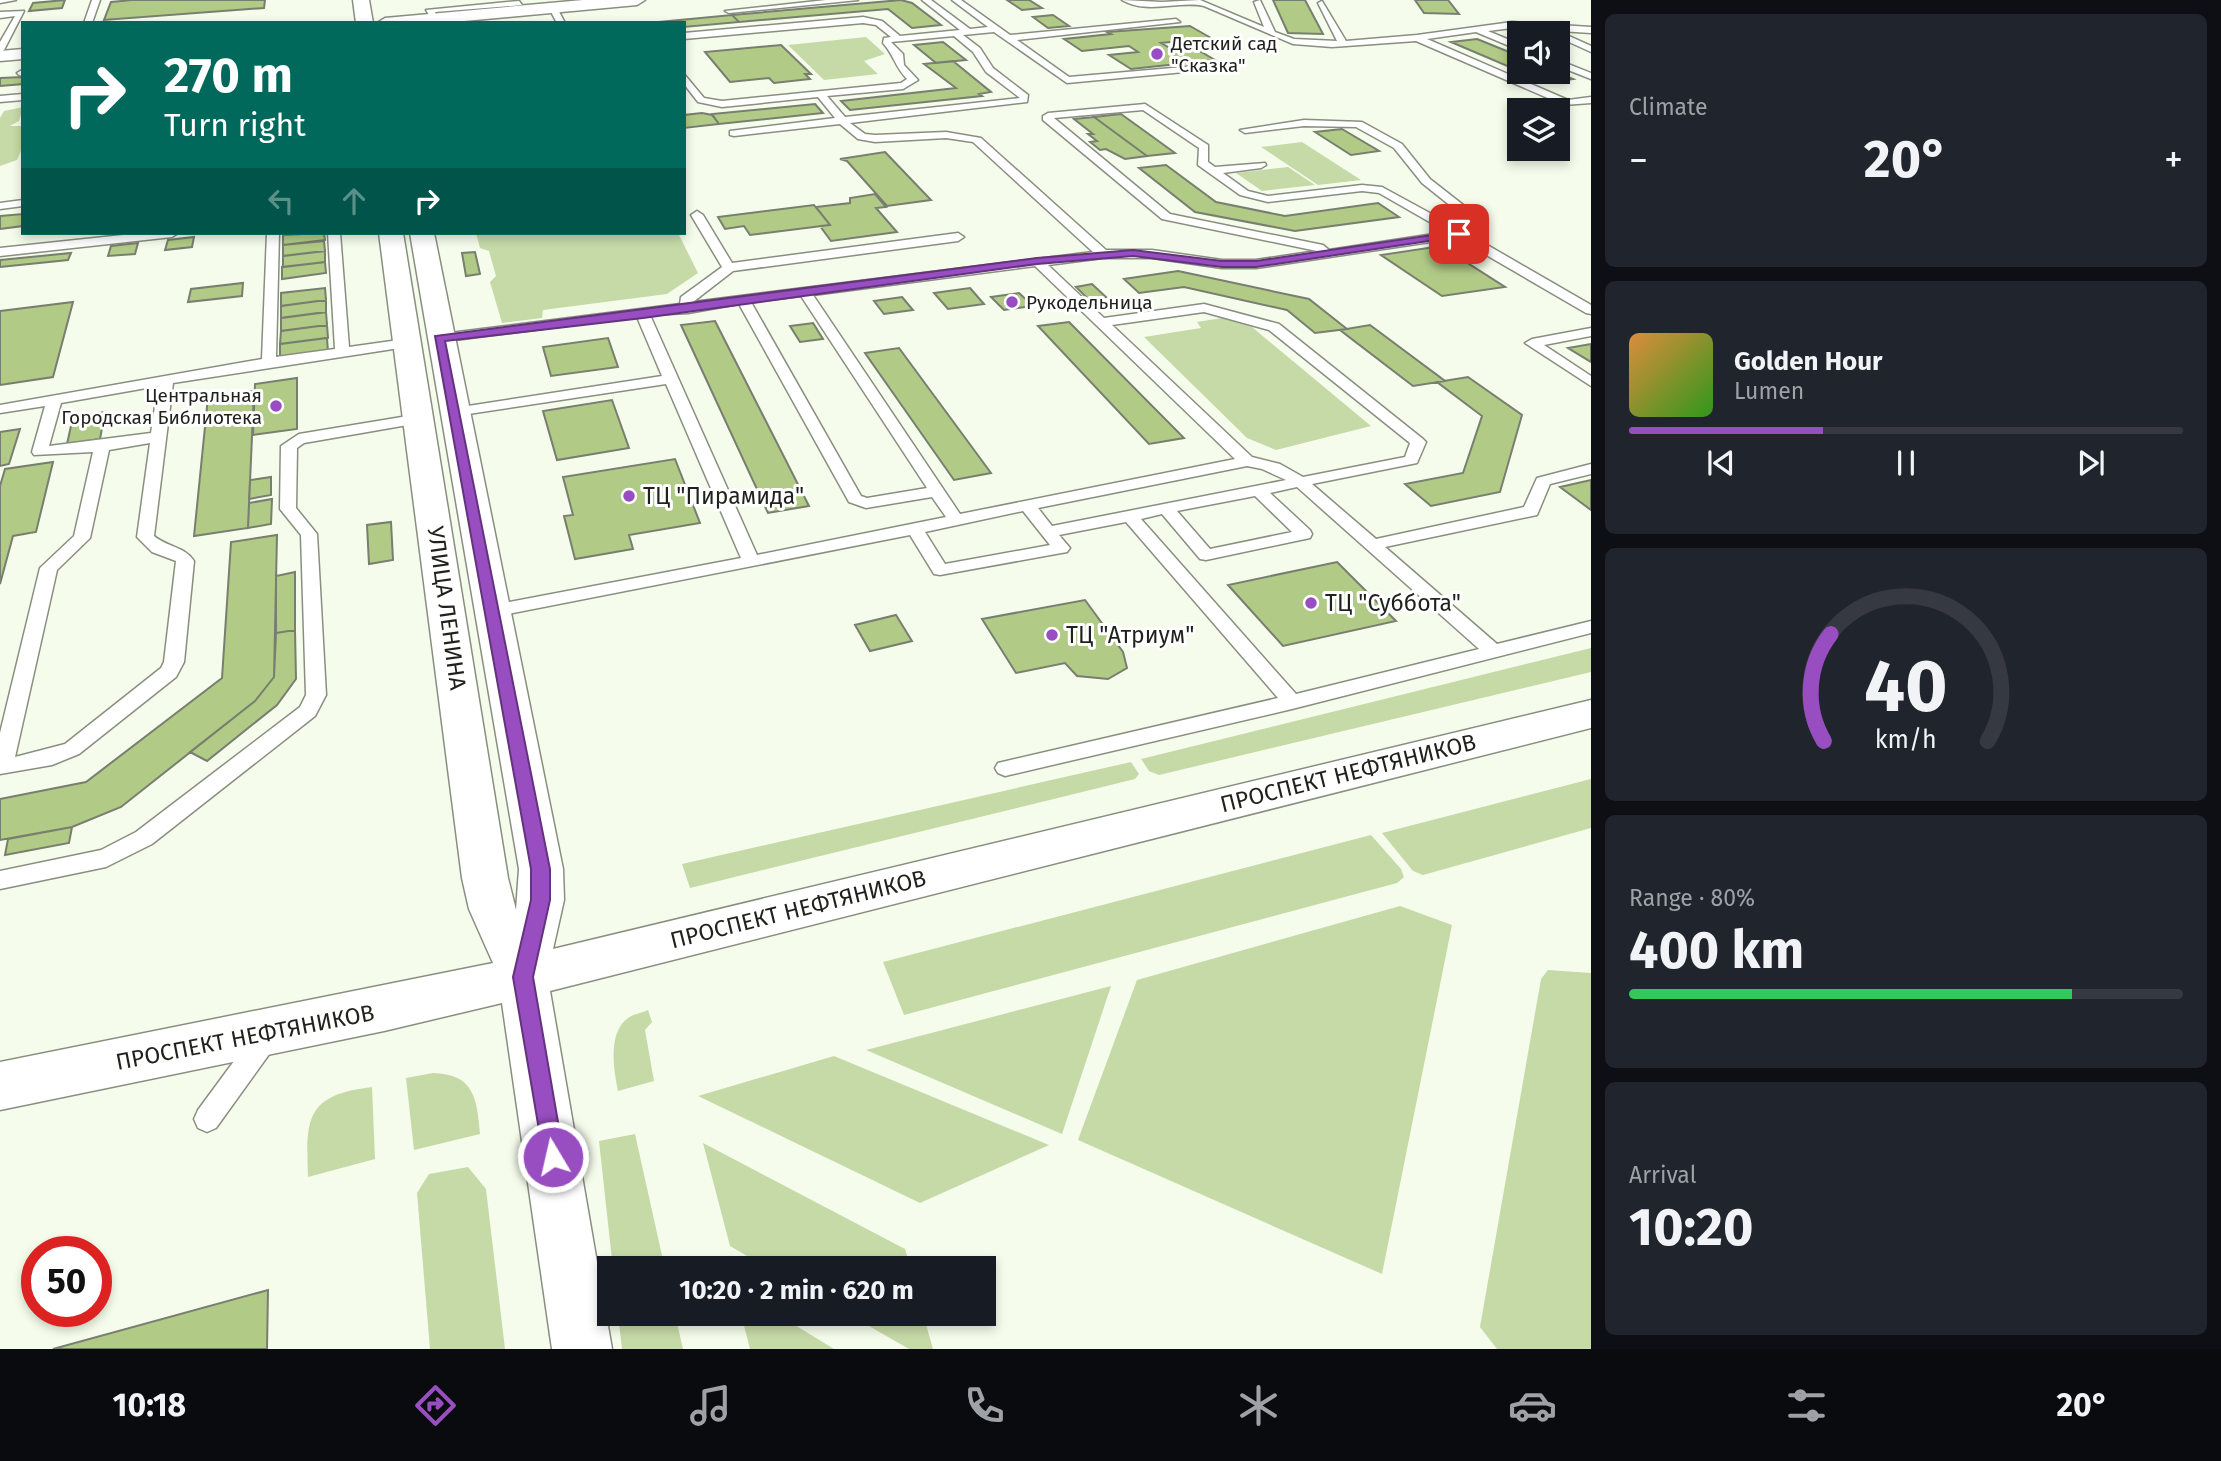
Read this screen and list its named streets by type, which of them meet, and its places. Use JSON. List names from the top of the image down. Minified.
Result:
{"streets":{"main road":["УЛИЦА ЛЕНИНА","ПРОСПЕКТ НЕФТЯНИКОВ"]},"crossings":[["УЛИЦА ЛЕНИНА","ПРОСПЕКТ НЕФТЯНИКОВ"]],"places":["Детский сад \"Сказка\"","Рукодельница","Центральная Городская Библиотека","ТЦ \"Пирамида\"","ТЦ \"Суббота\"","ТЦ \"Атриум\""],"page":{"tile":["Climate",["Range · 80%","400 km"],["Arrival","10:20"]],"turn":["270 m","Turn right"],"heat":["−","20°","+"],"song":["Golden Hour","Lumen"],"limit":"50","trip":"10:20 · 2 min · 620 m","tabs":["10:18","20°"],"gauge":["40","km/h"]}}
